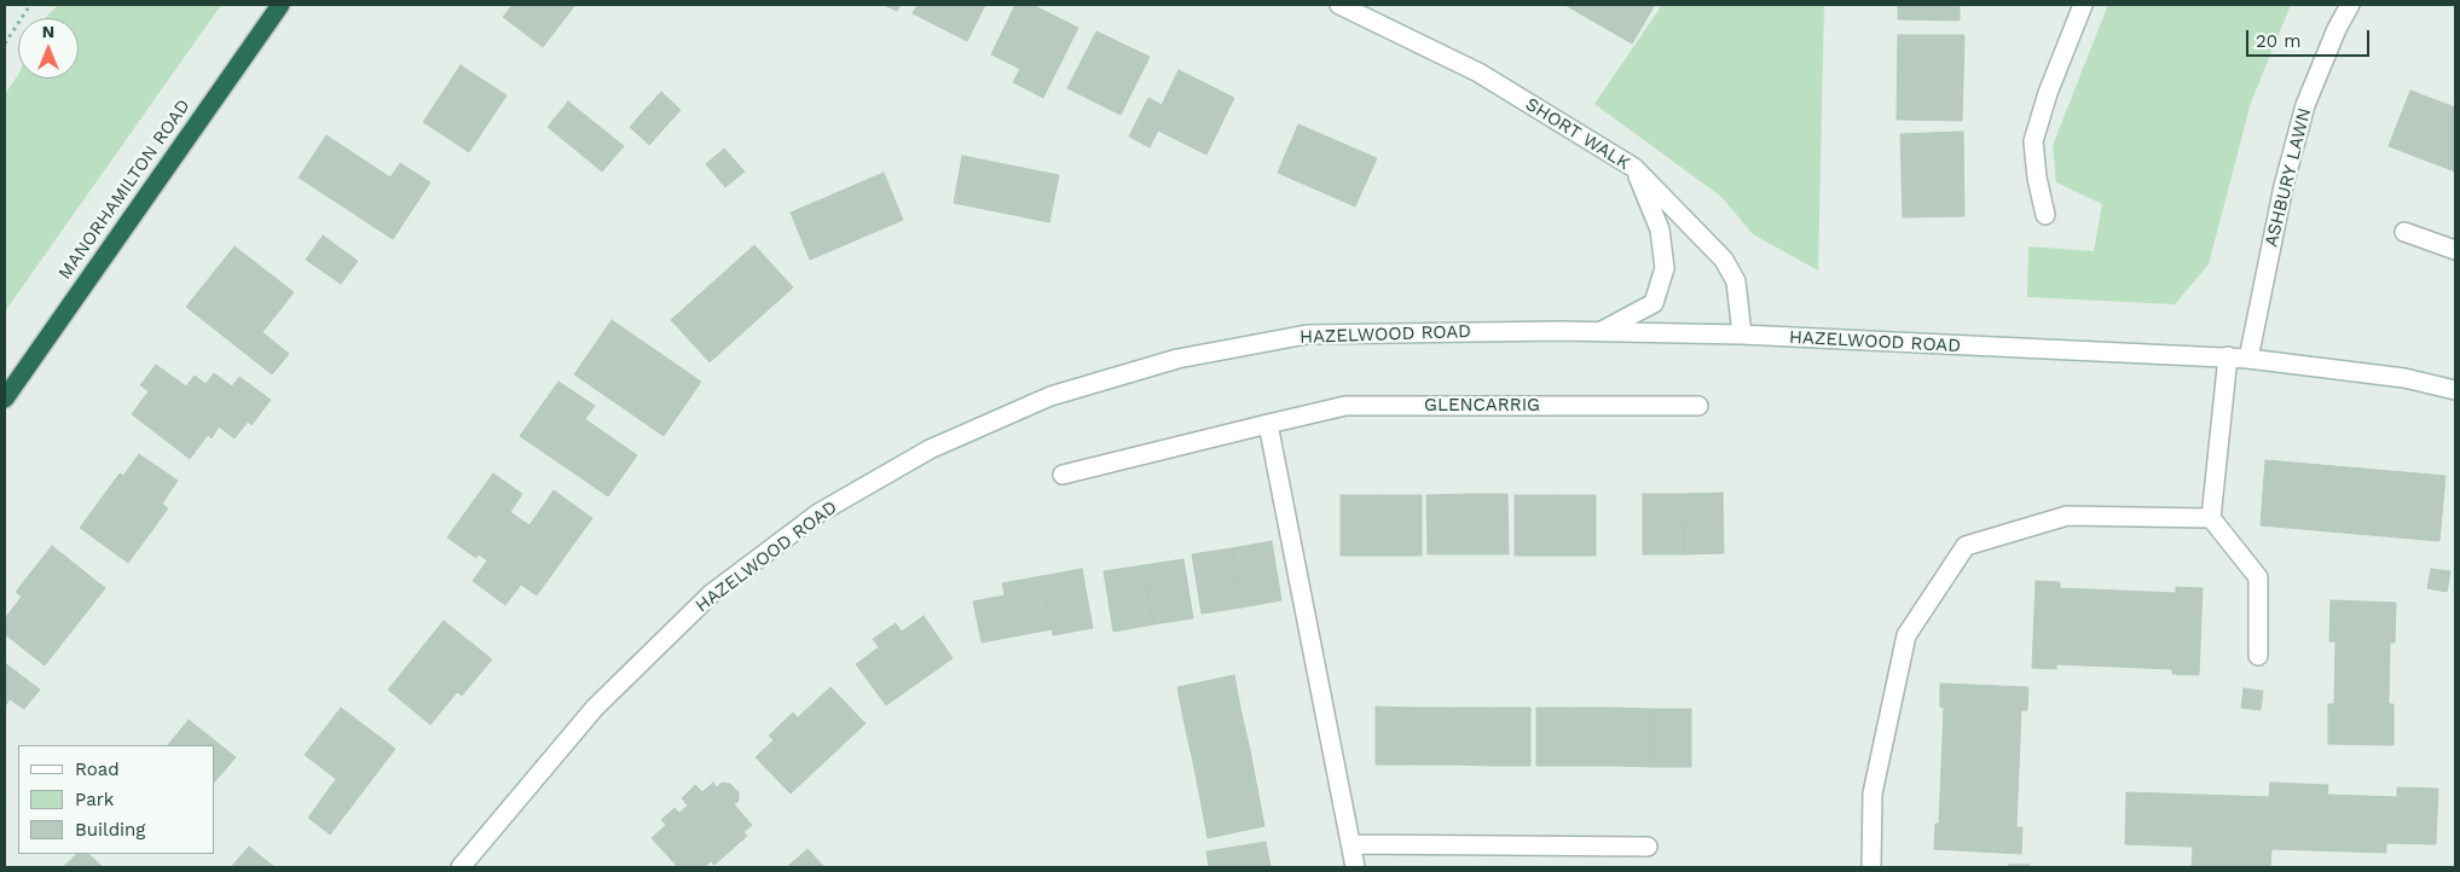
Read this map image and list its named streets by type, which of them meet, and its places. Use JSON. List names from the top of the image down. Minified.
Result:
{"streets":{"highway":["MANORHAMILTON ROAD"],"street":["SHORT WALK","ASHBURY LAWN","HAZELWOOD ROAD","GLENCARRIG"]},"crossings":[["SHORT WALK","HAZELWOOD ROAD"],["ASHBURY LAWN","HAZELWOOD ROAD"]],"legend":["Road","Park","Building"],"scale_bar":"20 m","north":"top"}
